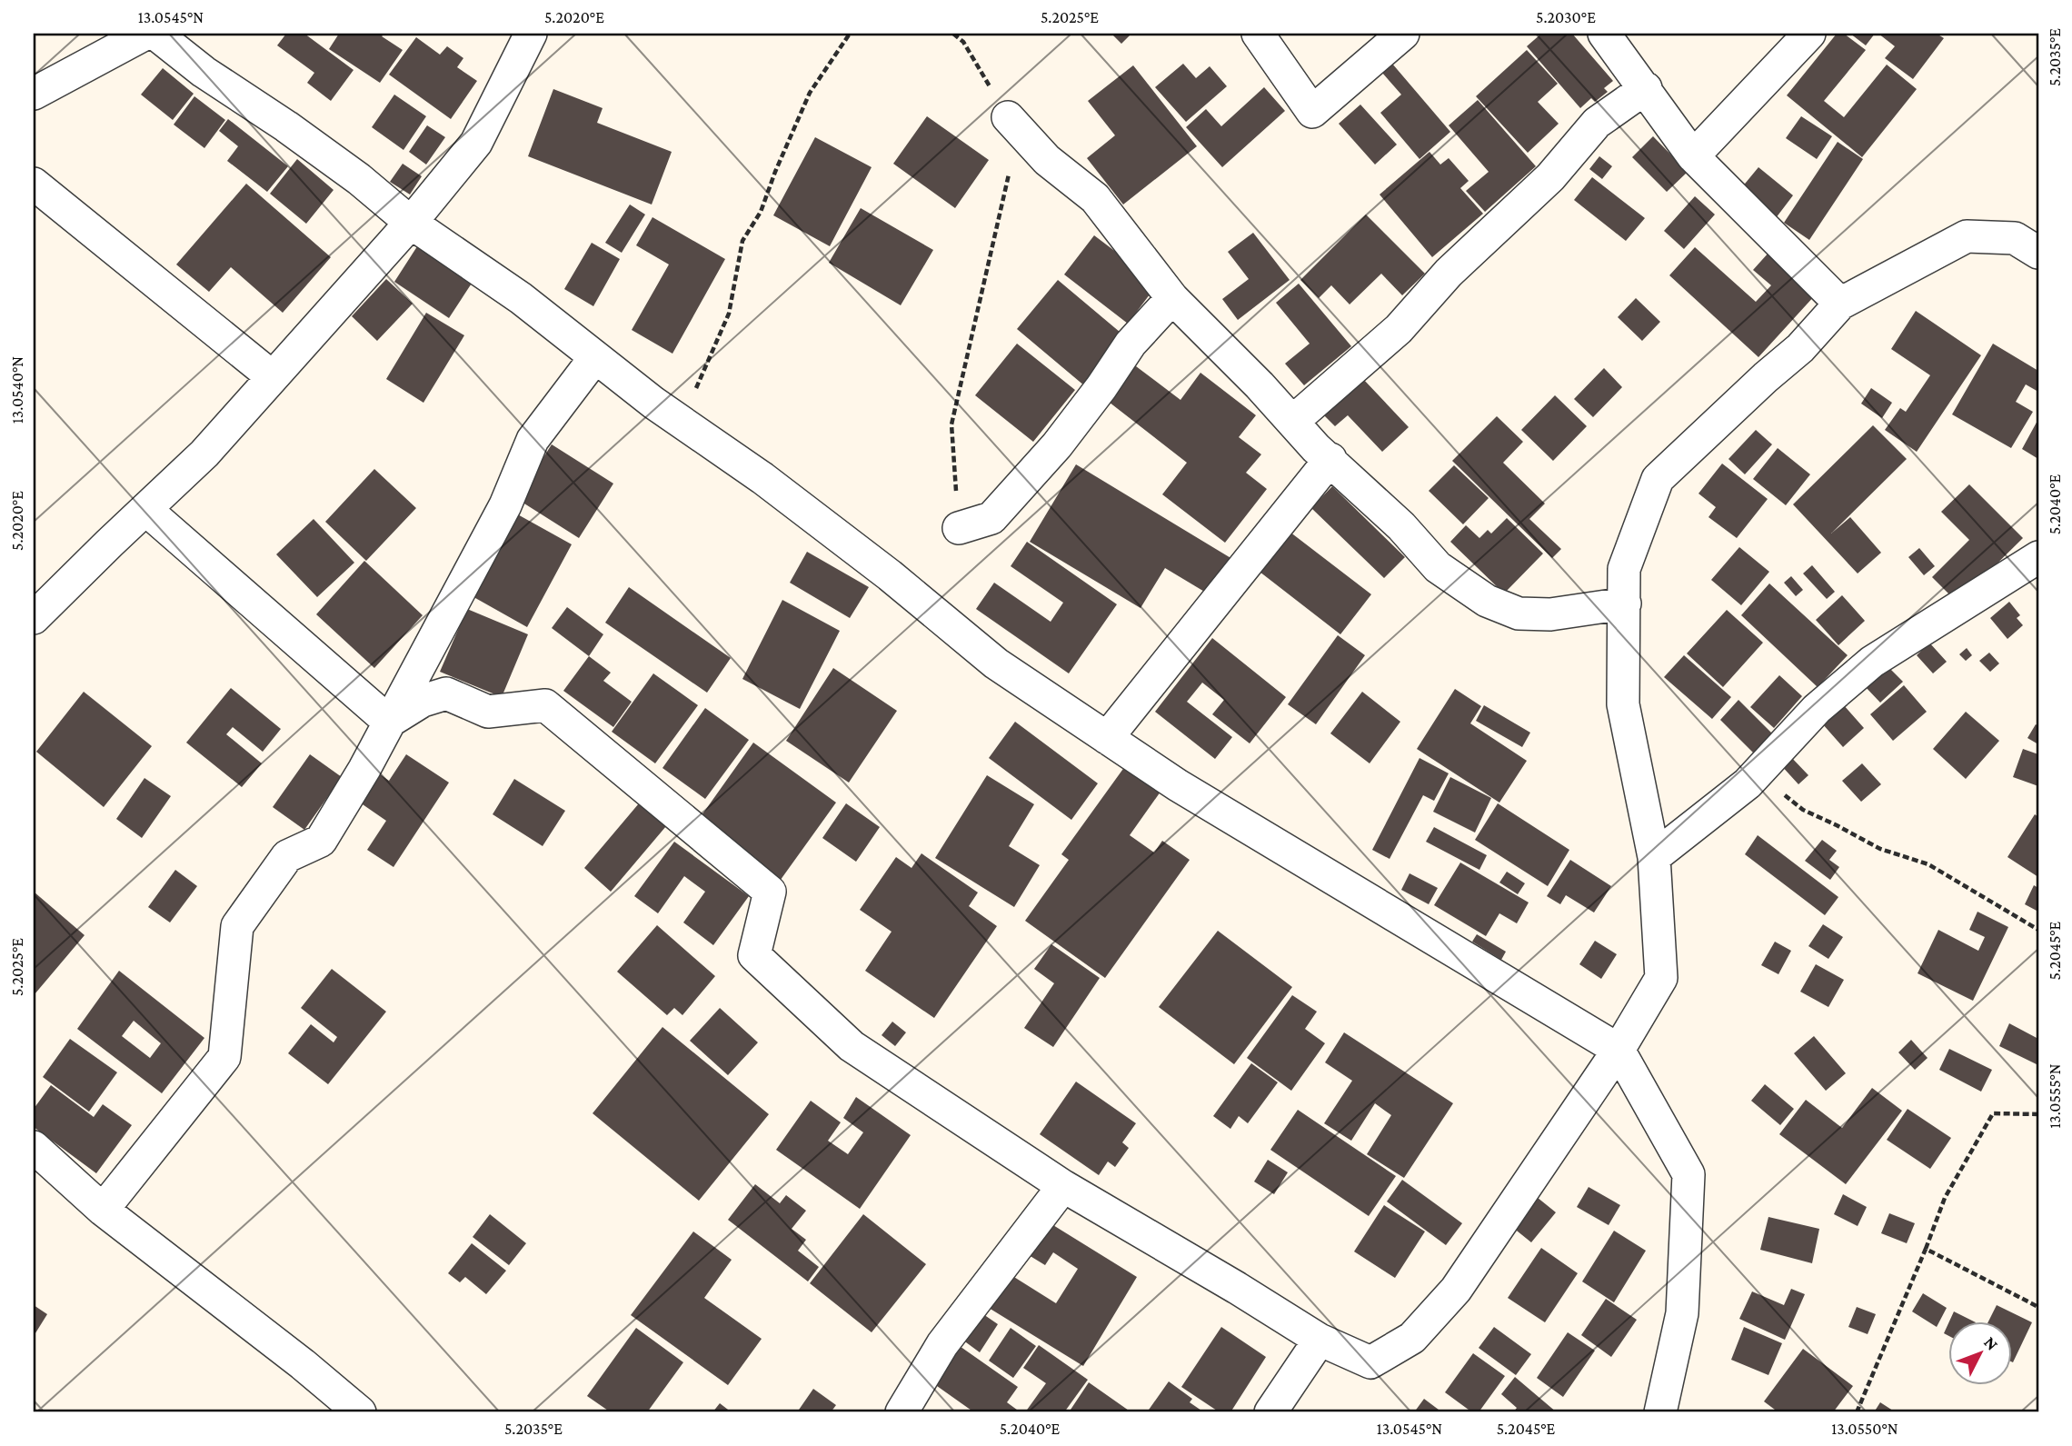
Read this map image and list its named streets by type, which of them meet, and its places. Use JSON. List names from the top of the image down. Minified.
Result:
{"north":"top right","coordinates":["13.0545°N","5.2020°E","5.2025°E","5.2030°E","5.2035°E","13.0540°N","5.2040°E","5.2045°E","13.0555°N","13.0550°N"]}
